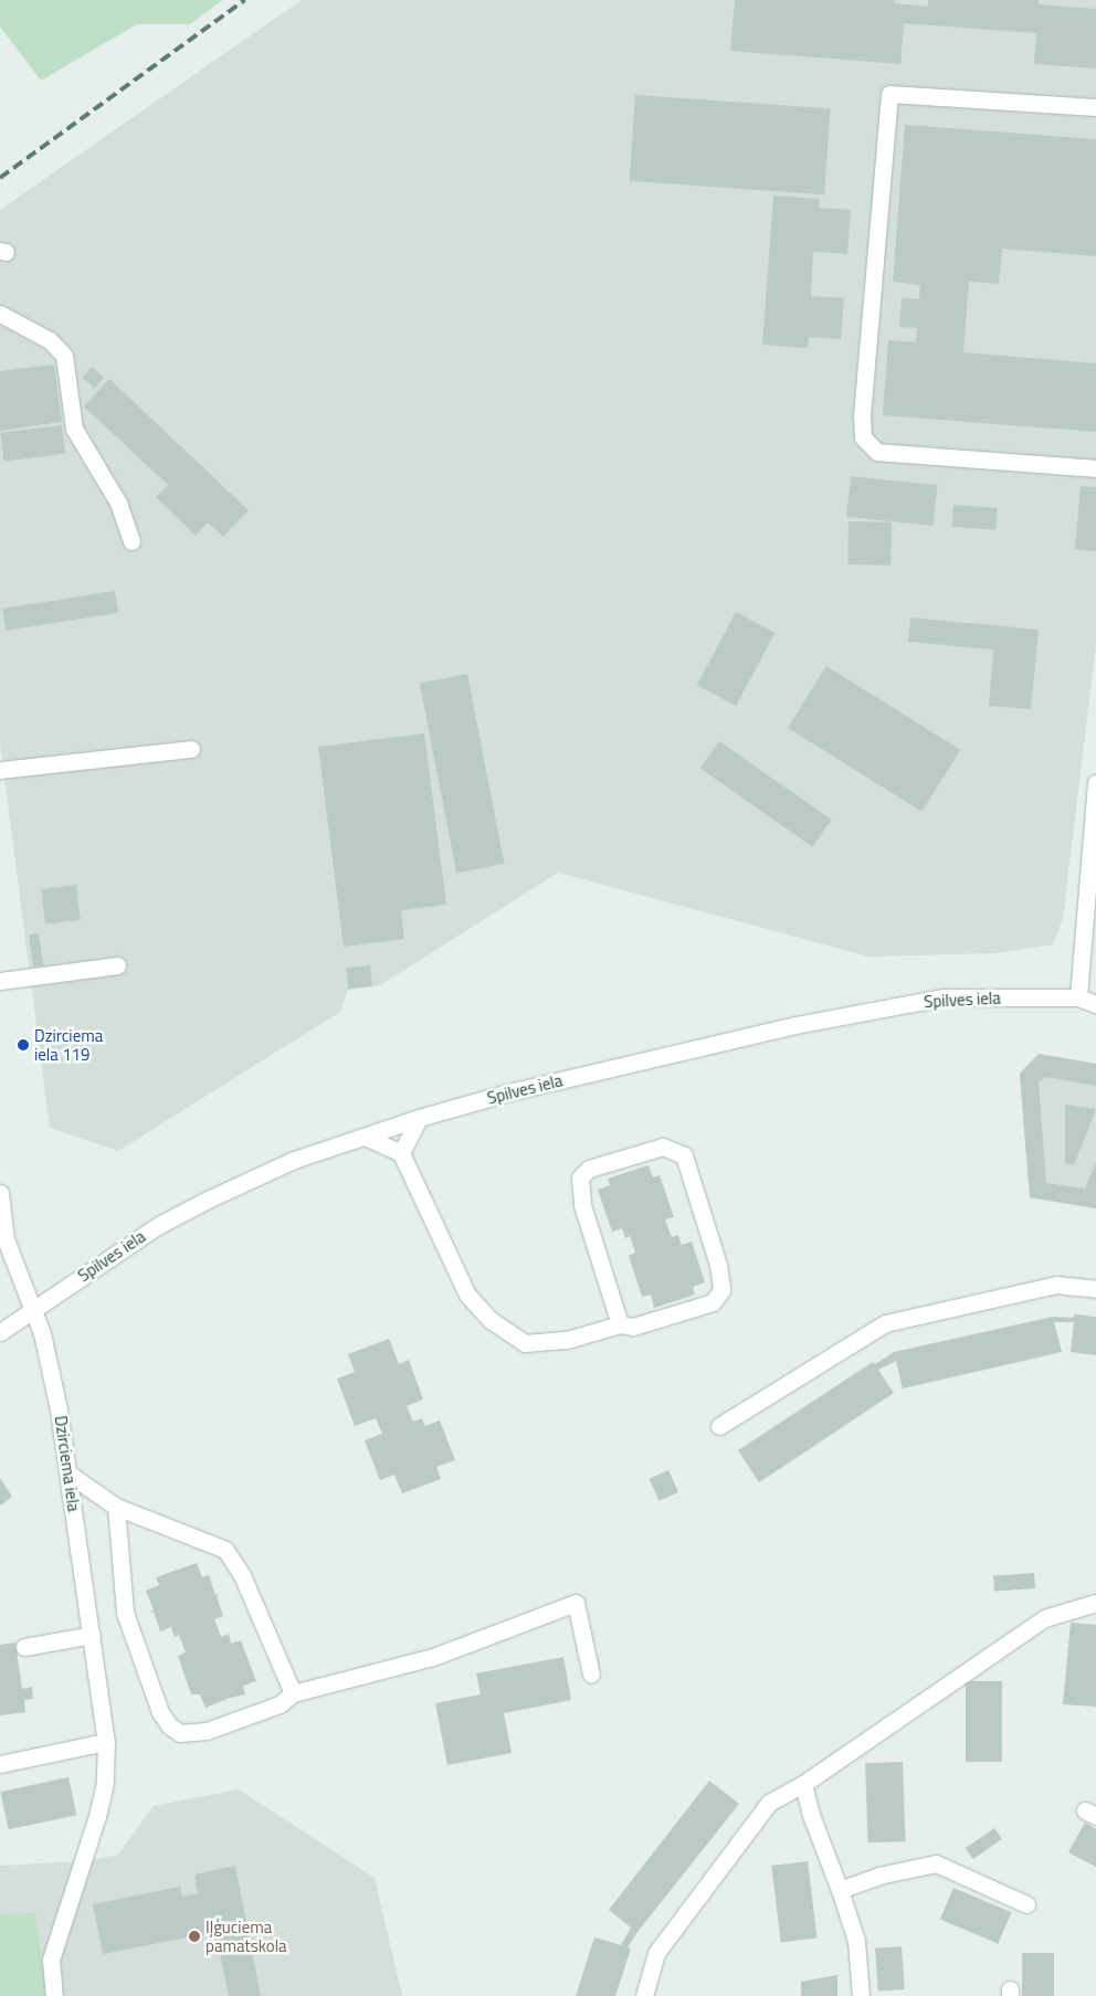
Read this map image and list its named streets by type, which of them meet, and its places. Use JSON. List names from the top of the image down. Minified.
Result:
{"streets":{"street":["Spilves iela","Dzirciema iela"]},"crossings":[["Spilves iela","Dzirciema iela"]],"places":["Dzirciema iela 119","Iļģuciema pamatskola"]}
